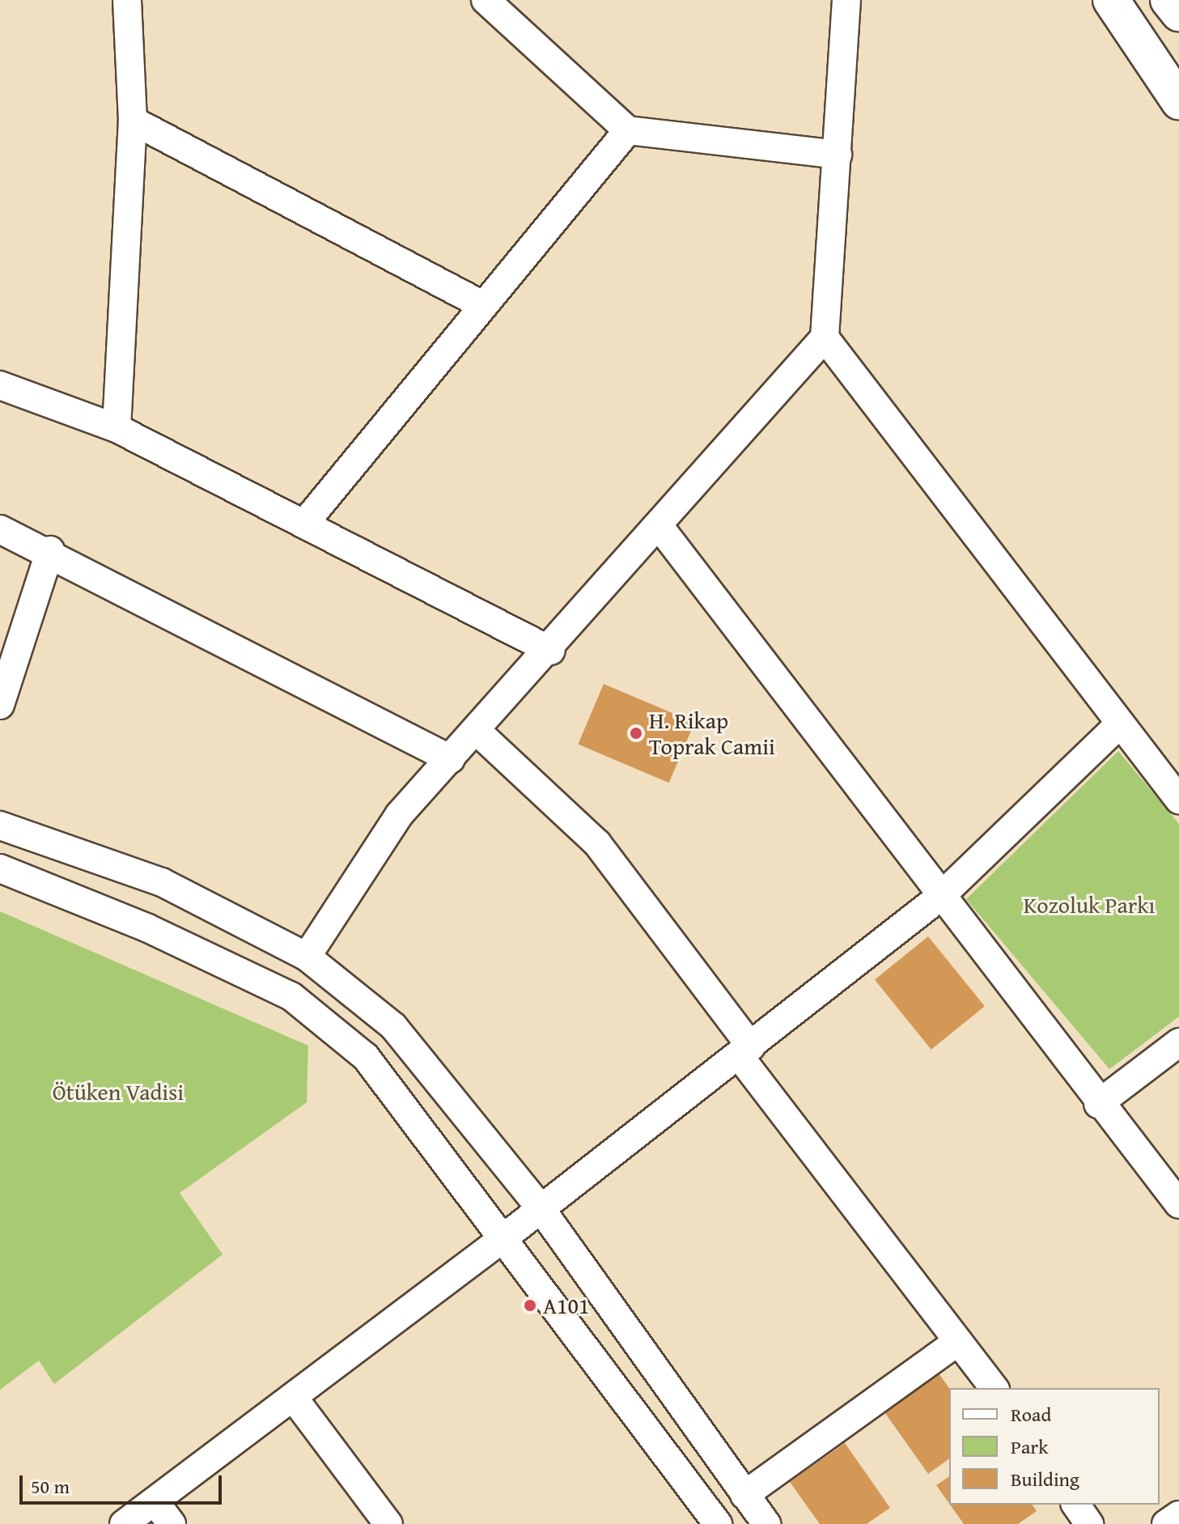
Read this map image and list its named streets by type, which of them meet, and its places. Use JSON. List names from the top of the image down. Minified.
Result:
{"parks":["Kozoluk Parkı","Ötüken Vadisi"],"places":["H. Rikap Toprak Camii","A101"],"legend":["Road","Park","Building"],"scale_bar":"50 m"}
